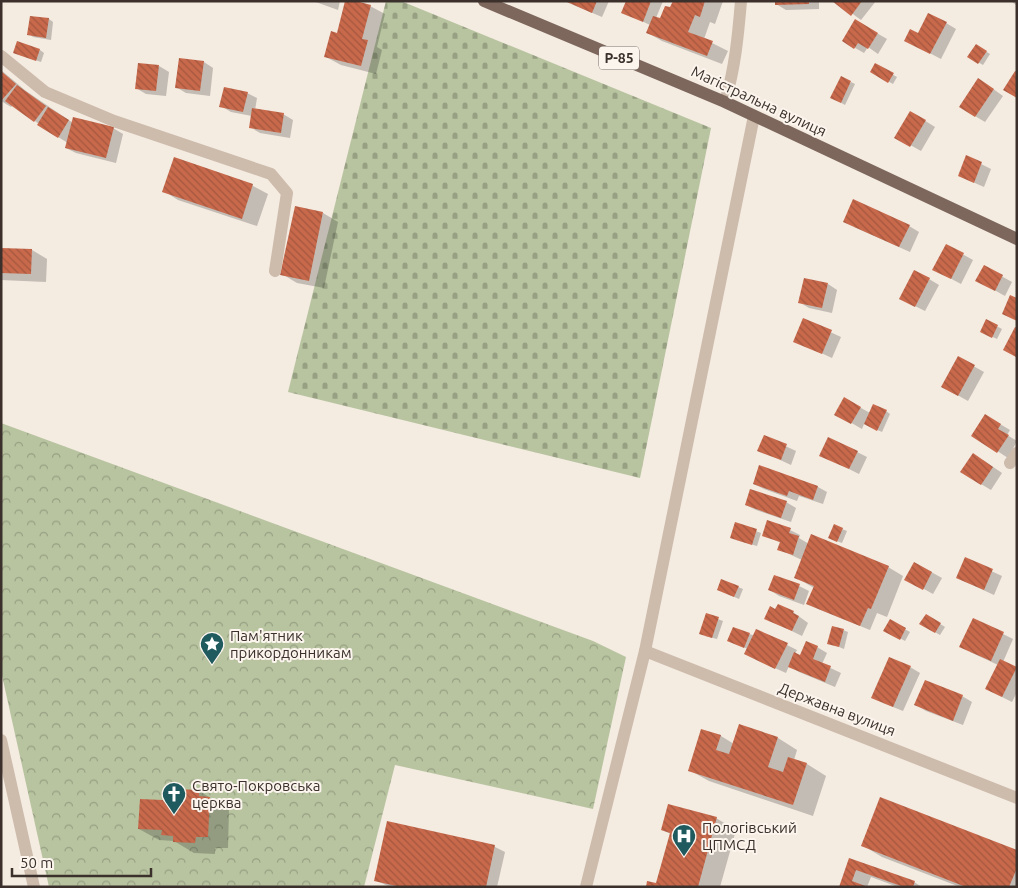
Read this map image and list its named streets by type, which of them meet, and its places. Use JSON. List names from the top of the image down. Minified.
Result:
{"streets":{"main road":["Р-85","Магістральна вулиця"],"street":["Державна вулиця"]},"places":{"place":["Пам'ятник прикордонникам"],"church":["Свято-Покровська церква"],"hospital":["Пологівський ЦПМСД"]},"scale_bar":"50 m"}
